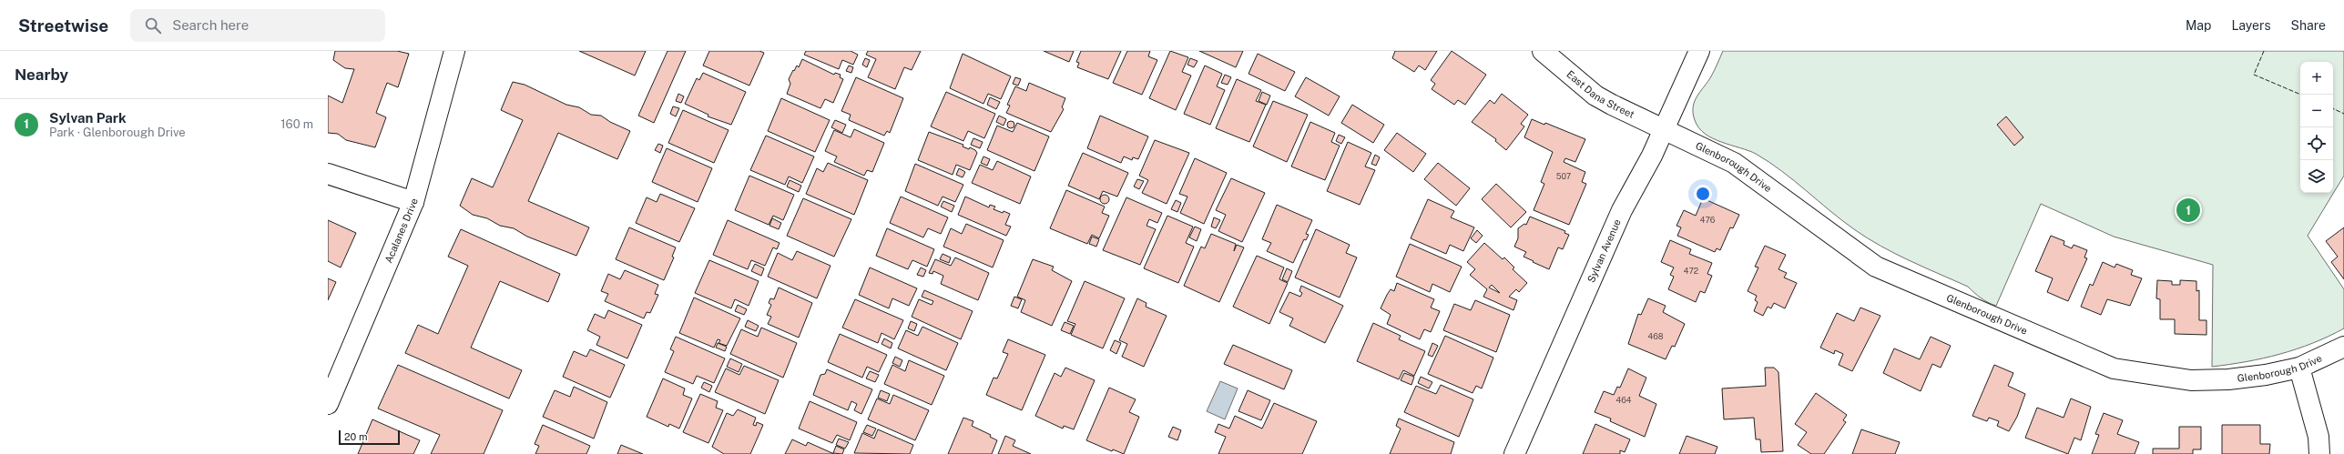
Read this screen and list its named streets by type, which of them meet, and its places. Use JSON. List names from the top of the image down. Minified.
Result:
{"streets":{"street":["East Dana Street","Glenborough Drive","Acalanes Drive","Sylvan Avenue"]},"crossings":[["East Dana Street","Glenborough Drive"],["East Dana Street","Sylvan Avenue"],["Glenborough Drive","Sylvan Avenue"]],"house_numbers":["507","476","472","468","464"],"scale_bar":"20 m","page":{"header":"Streetwise","search":"Search here","nav":["Map","Layers","Share"],"heading":"Nearby","map_buttons":["+","−"],"list":[{"mark":"1","name":"Sylvan Park","note":"Park · Glenborough Drive","value":"160 m"}],"pins":"1","scale":"20 m"}}
